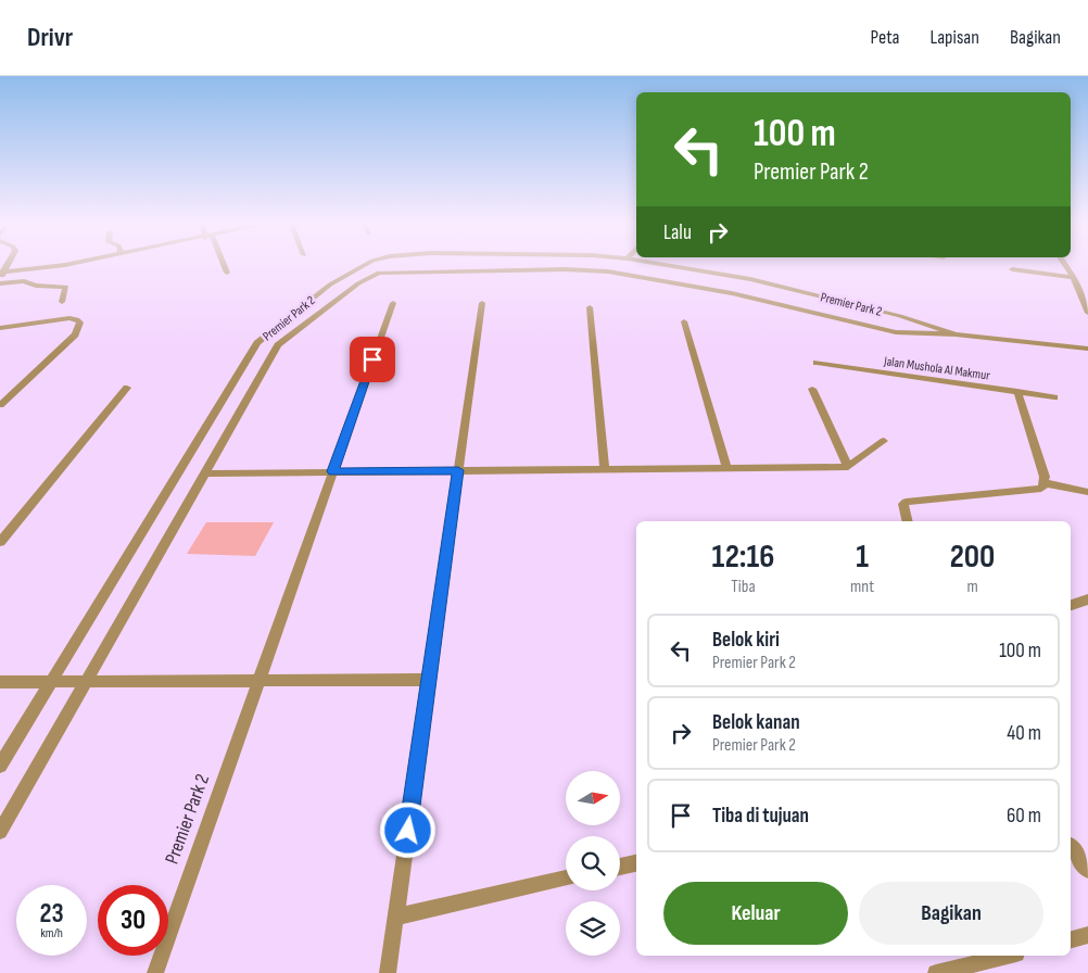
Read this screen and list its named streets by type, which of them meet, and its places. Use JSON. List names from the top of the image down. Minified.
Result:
{"streets":{"street":["Premier Park 2","Jalan Mushola Al Makmur"]},"north":"right","page":{"header":"Drivr","nav":["Peta","Lapisan","Bagikan"],"turn":["100 m","Premier Park 2"],"then":"Lalu","eta":["12:16","Tiba","1","mnt","200","m"],"list":[{"name":"Belok kiri","note":"Premier Park 2","value":"100 m"},{"name":"Belok kanan","note":"Premier Park 2","value":"40 m"},{"name":"Tiba di tujuan","value":"60 m"}],"buttons":["Keluar","Bagikan"],"speed":"23 km/h","limit":"30"}}
